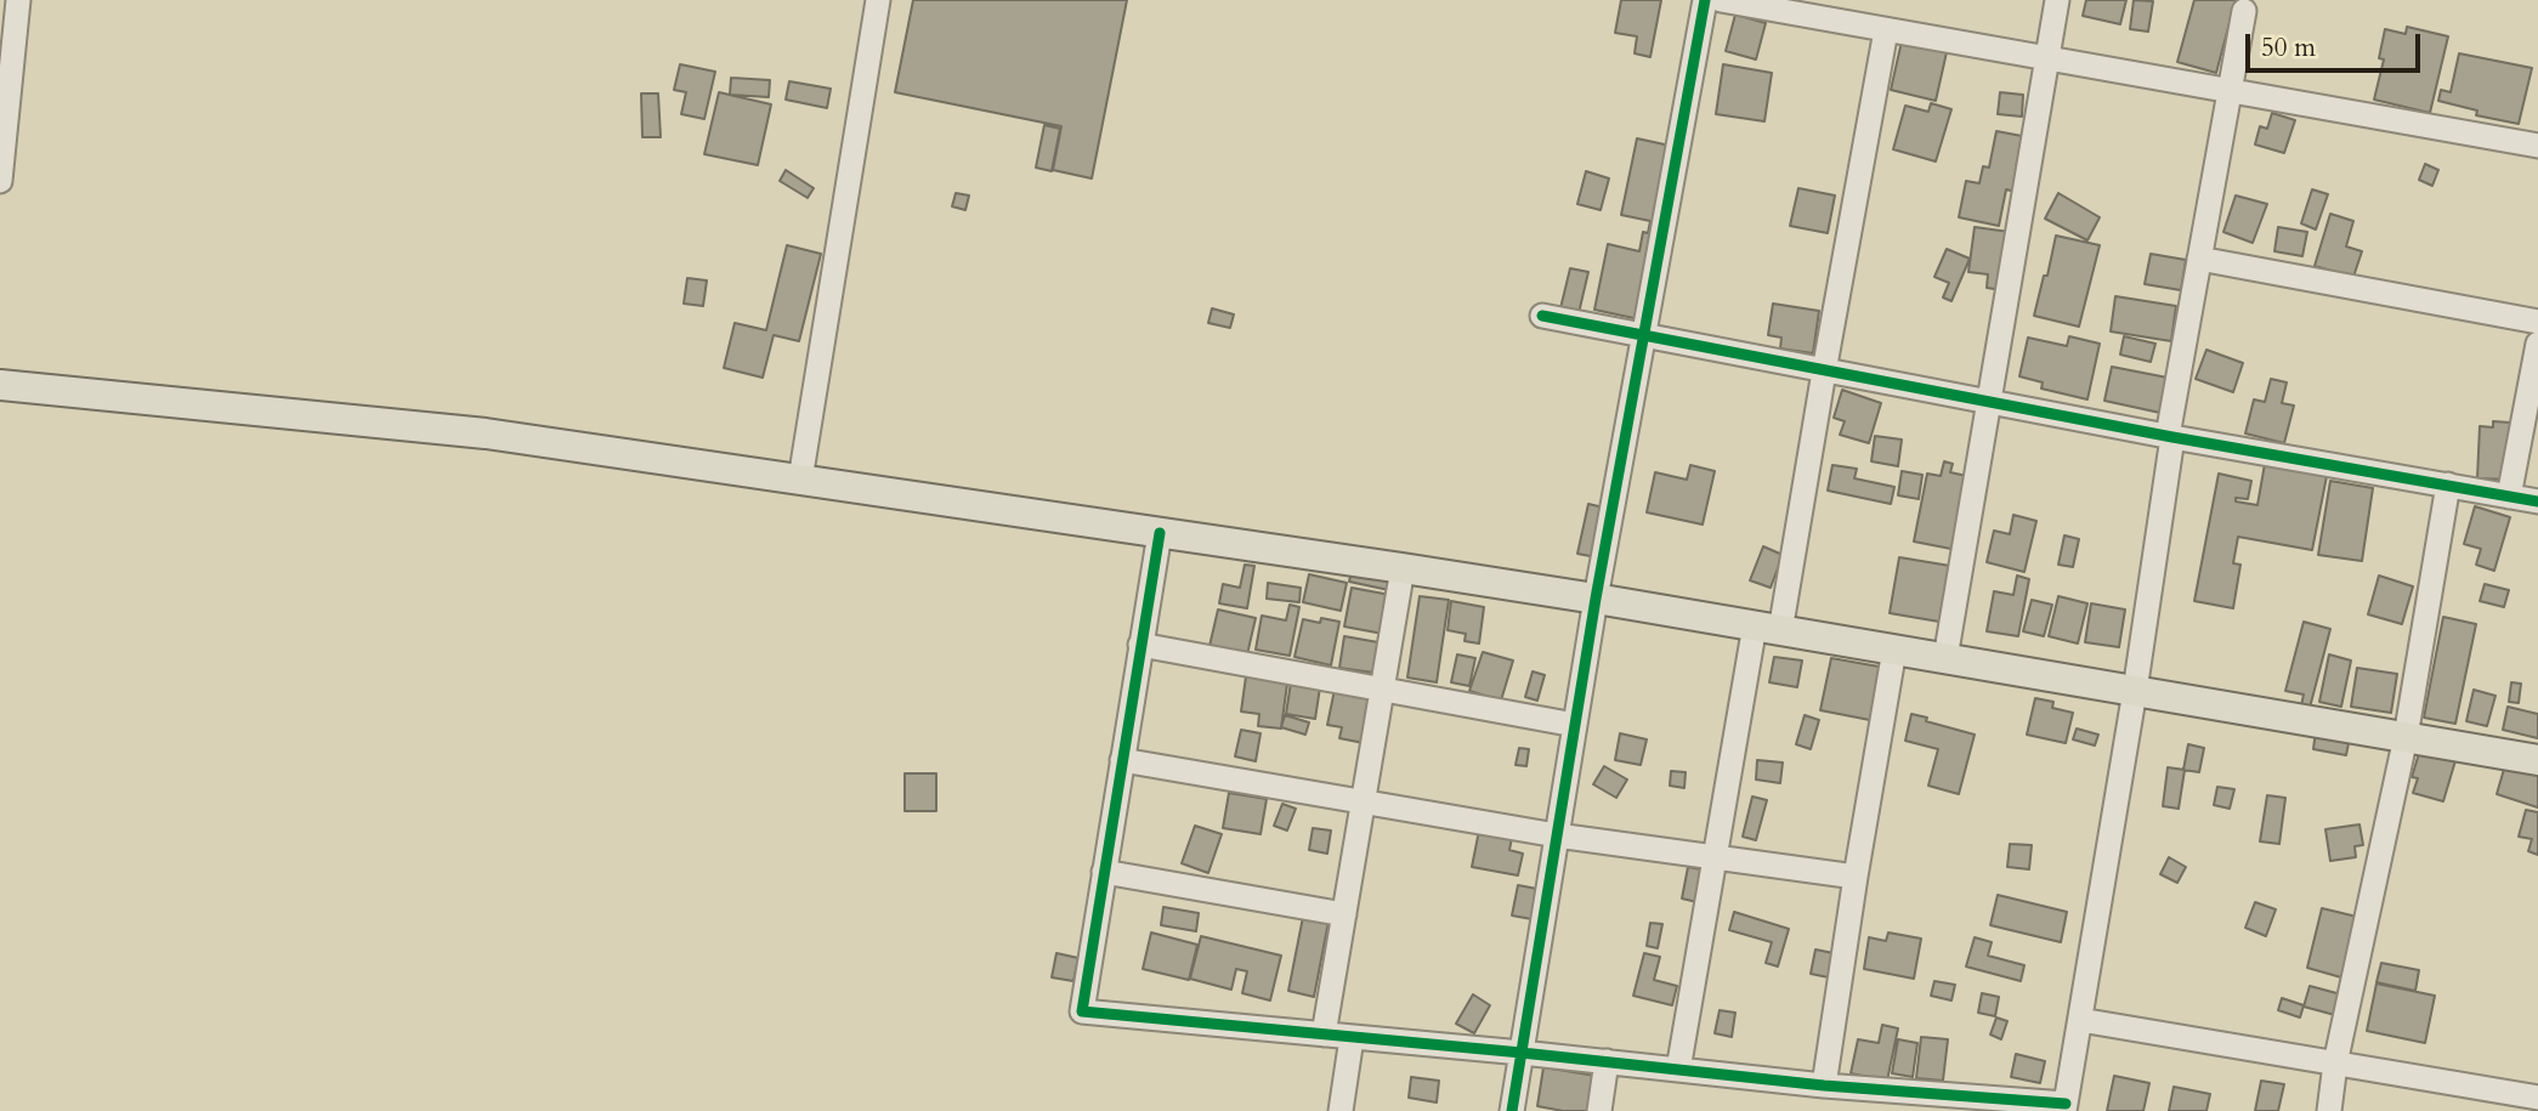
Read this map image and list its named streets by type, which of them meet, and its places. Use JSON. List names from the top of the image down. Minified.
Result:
{"scale_bar":"50 m"}
